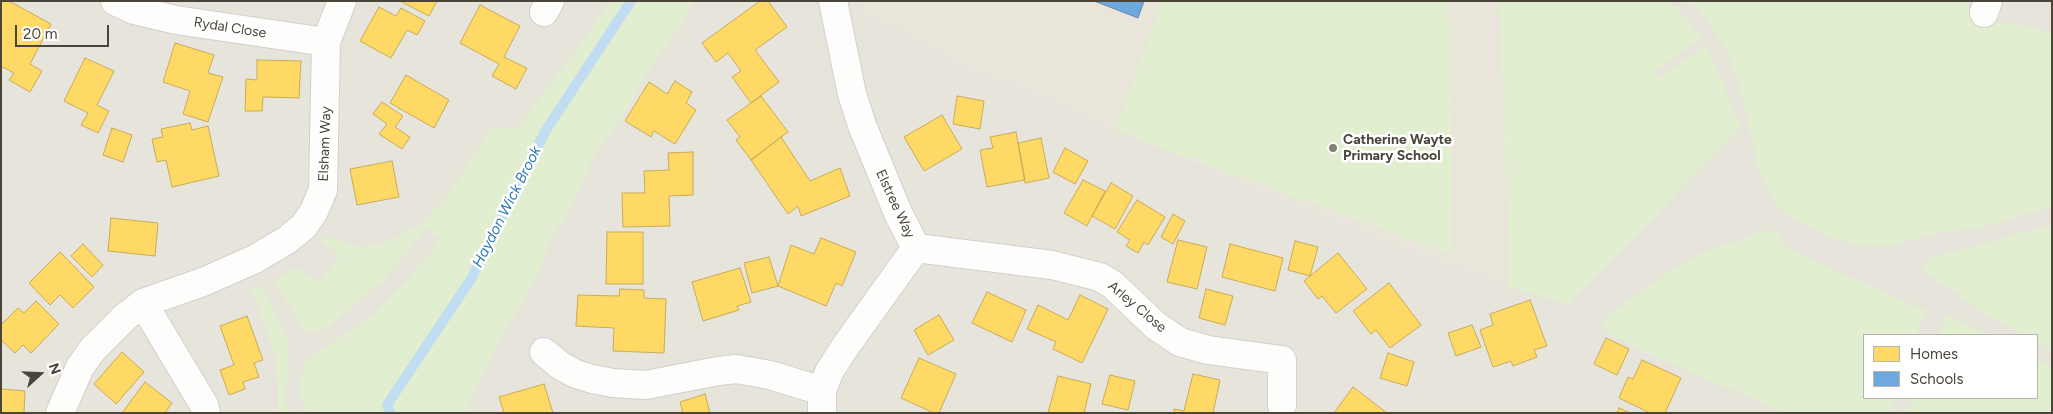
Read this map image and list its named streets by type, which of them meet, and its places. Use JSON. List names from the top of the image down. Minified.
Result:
{"streets":{"street":["Rydal Close","Elsham Way","Elstree Way","Arley Close"]},"crossings":[["Rydal Close","Elsham Way"],["Elstree Way","Arley Close"]],"water":["Haydon Wick Brook"],"places":["Catherine Wayte Primary School"],"legend":["Homes","Schools"],"scale_bar":"20 m","north":"right"}
